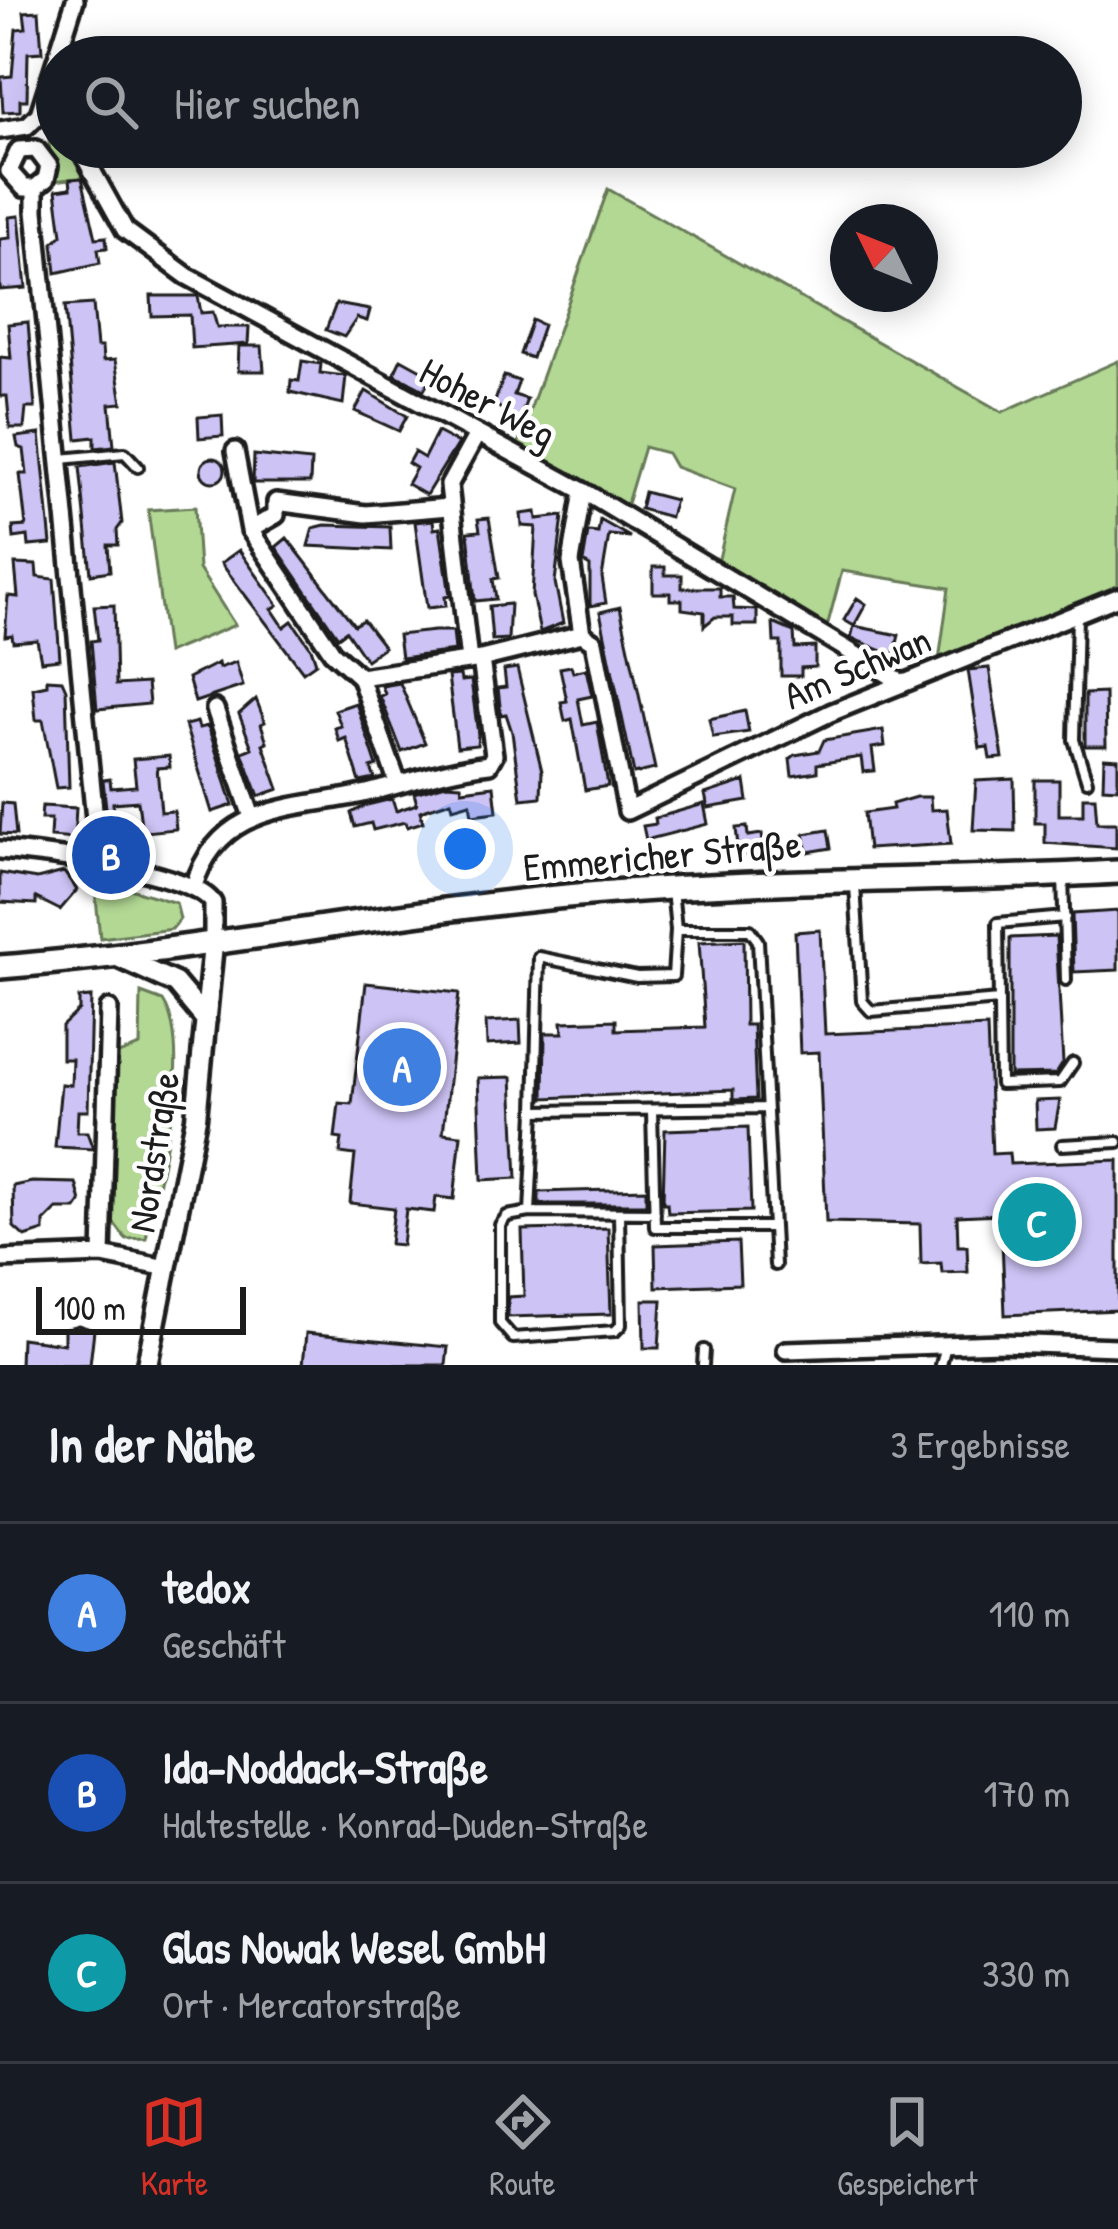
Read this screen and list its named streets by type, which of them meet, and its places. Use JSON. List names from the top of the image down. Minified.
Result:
{"streets":{"main road":["Emmericher Straße"],"street":["Hoher Weg","Am Schwan","Nordstraße"]},"crossings":[["Hoher Weg","Am Schwan"],["Emmericher Straße","Nordstraße"]],"scale_bar":"100 m","north":"top left","page":{"search":"Hier suchen","pins":["B","A","C"],"scale":"100 m","heading":["In der Nähe","3 Ergebnisse"],"list":[{"mark":"A","name":"tedox","note":"Geschäft","value":"110 m"},{"mark":"B","name":"Ida-Noddack-Straße","note":"Haltestelle · Konrad-Duden-Straße","value":"170 m"},{"mark":"C","name":"Glas Nowak Wesel GmbH","note":"Ort · Mercatorstraße","value":"330 m"}],"nav":["Karte","Route","Gespeichert"]}}
